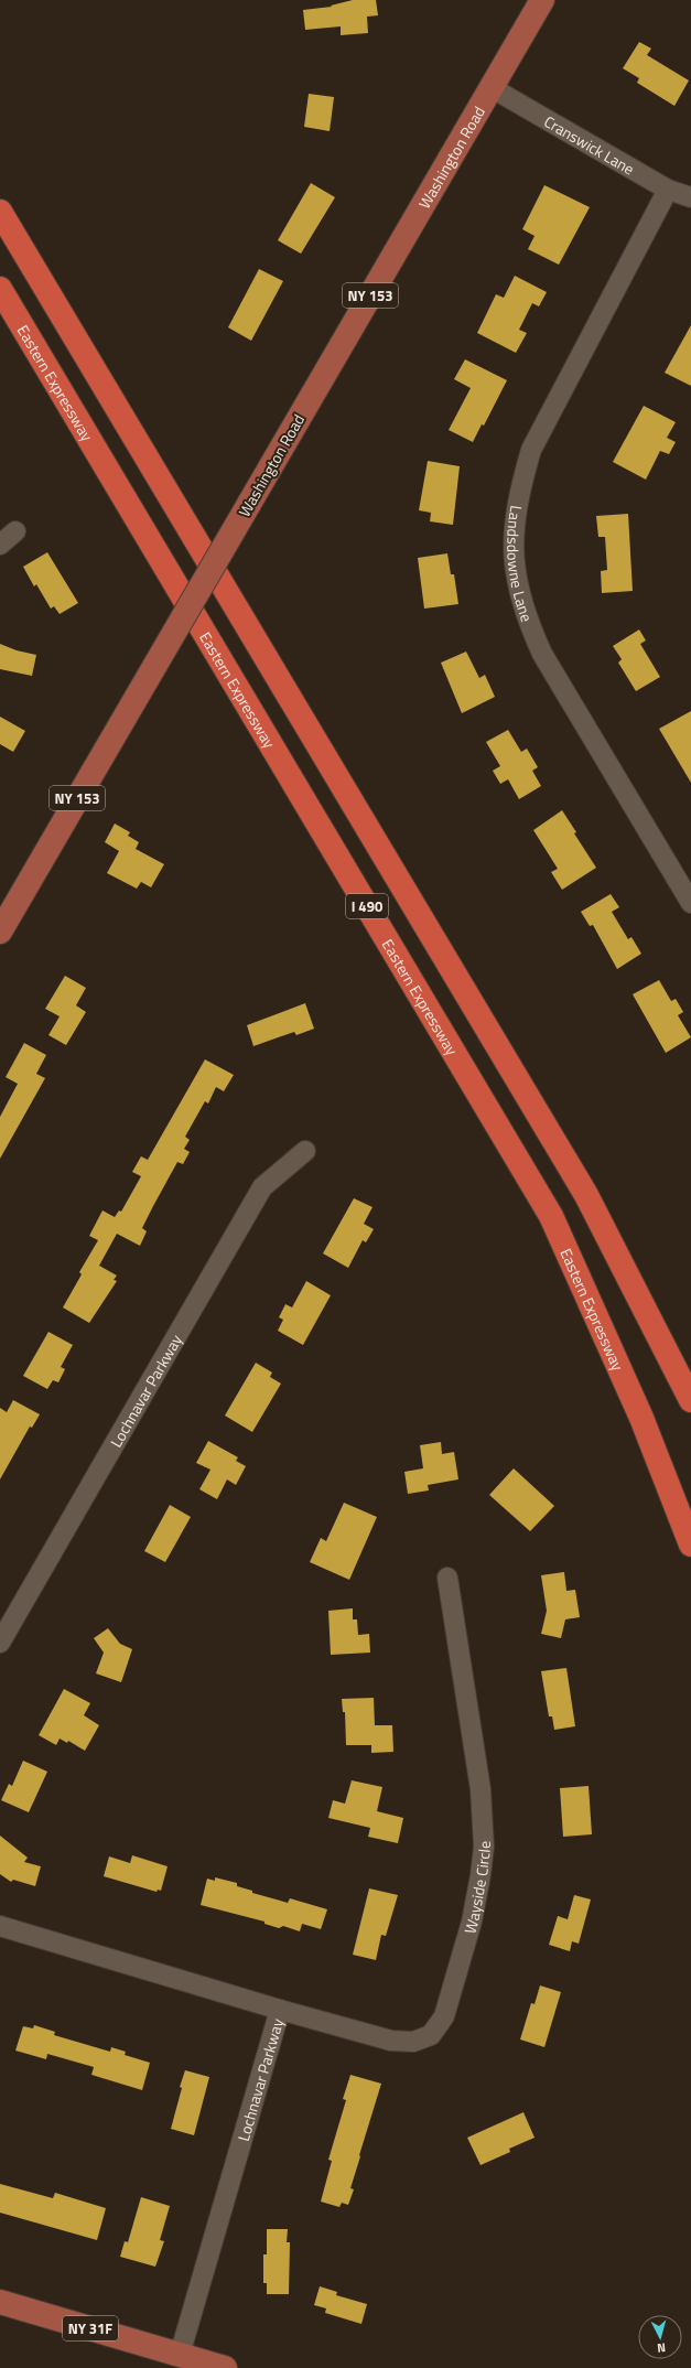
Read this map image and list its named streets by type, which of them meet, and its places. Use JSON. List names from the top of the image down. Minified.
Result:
{"streets":{"highway":["Eastern Expressway","I 490"],"main road":["Washington Road","NY 153","NY 31F"],"street":["Cranswick Lane","Landsdowne Lane","Lochnavar Parkway","Wayside Circle"]},"crossings":[["Cranswick Lane","Washington Road"],["Cranswick Lane","Landsdowne Lane"],["Lochnavar Parkway","Wayside Circle"],["Lochnavar Parkway","NY 31F"]],"north":"bottom"}
